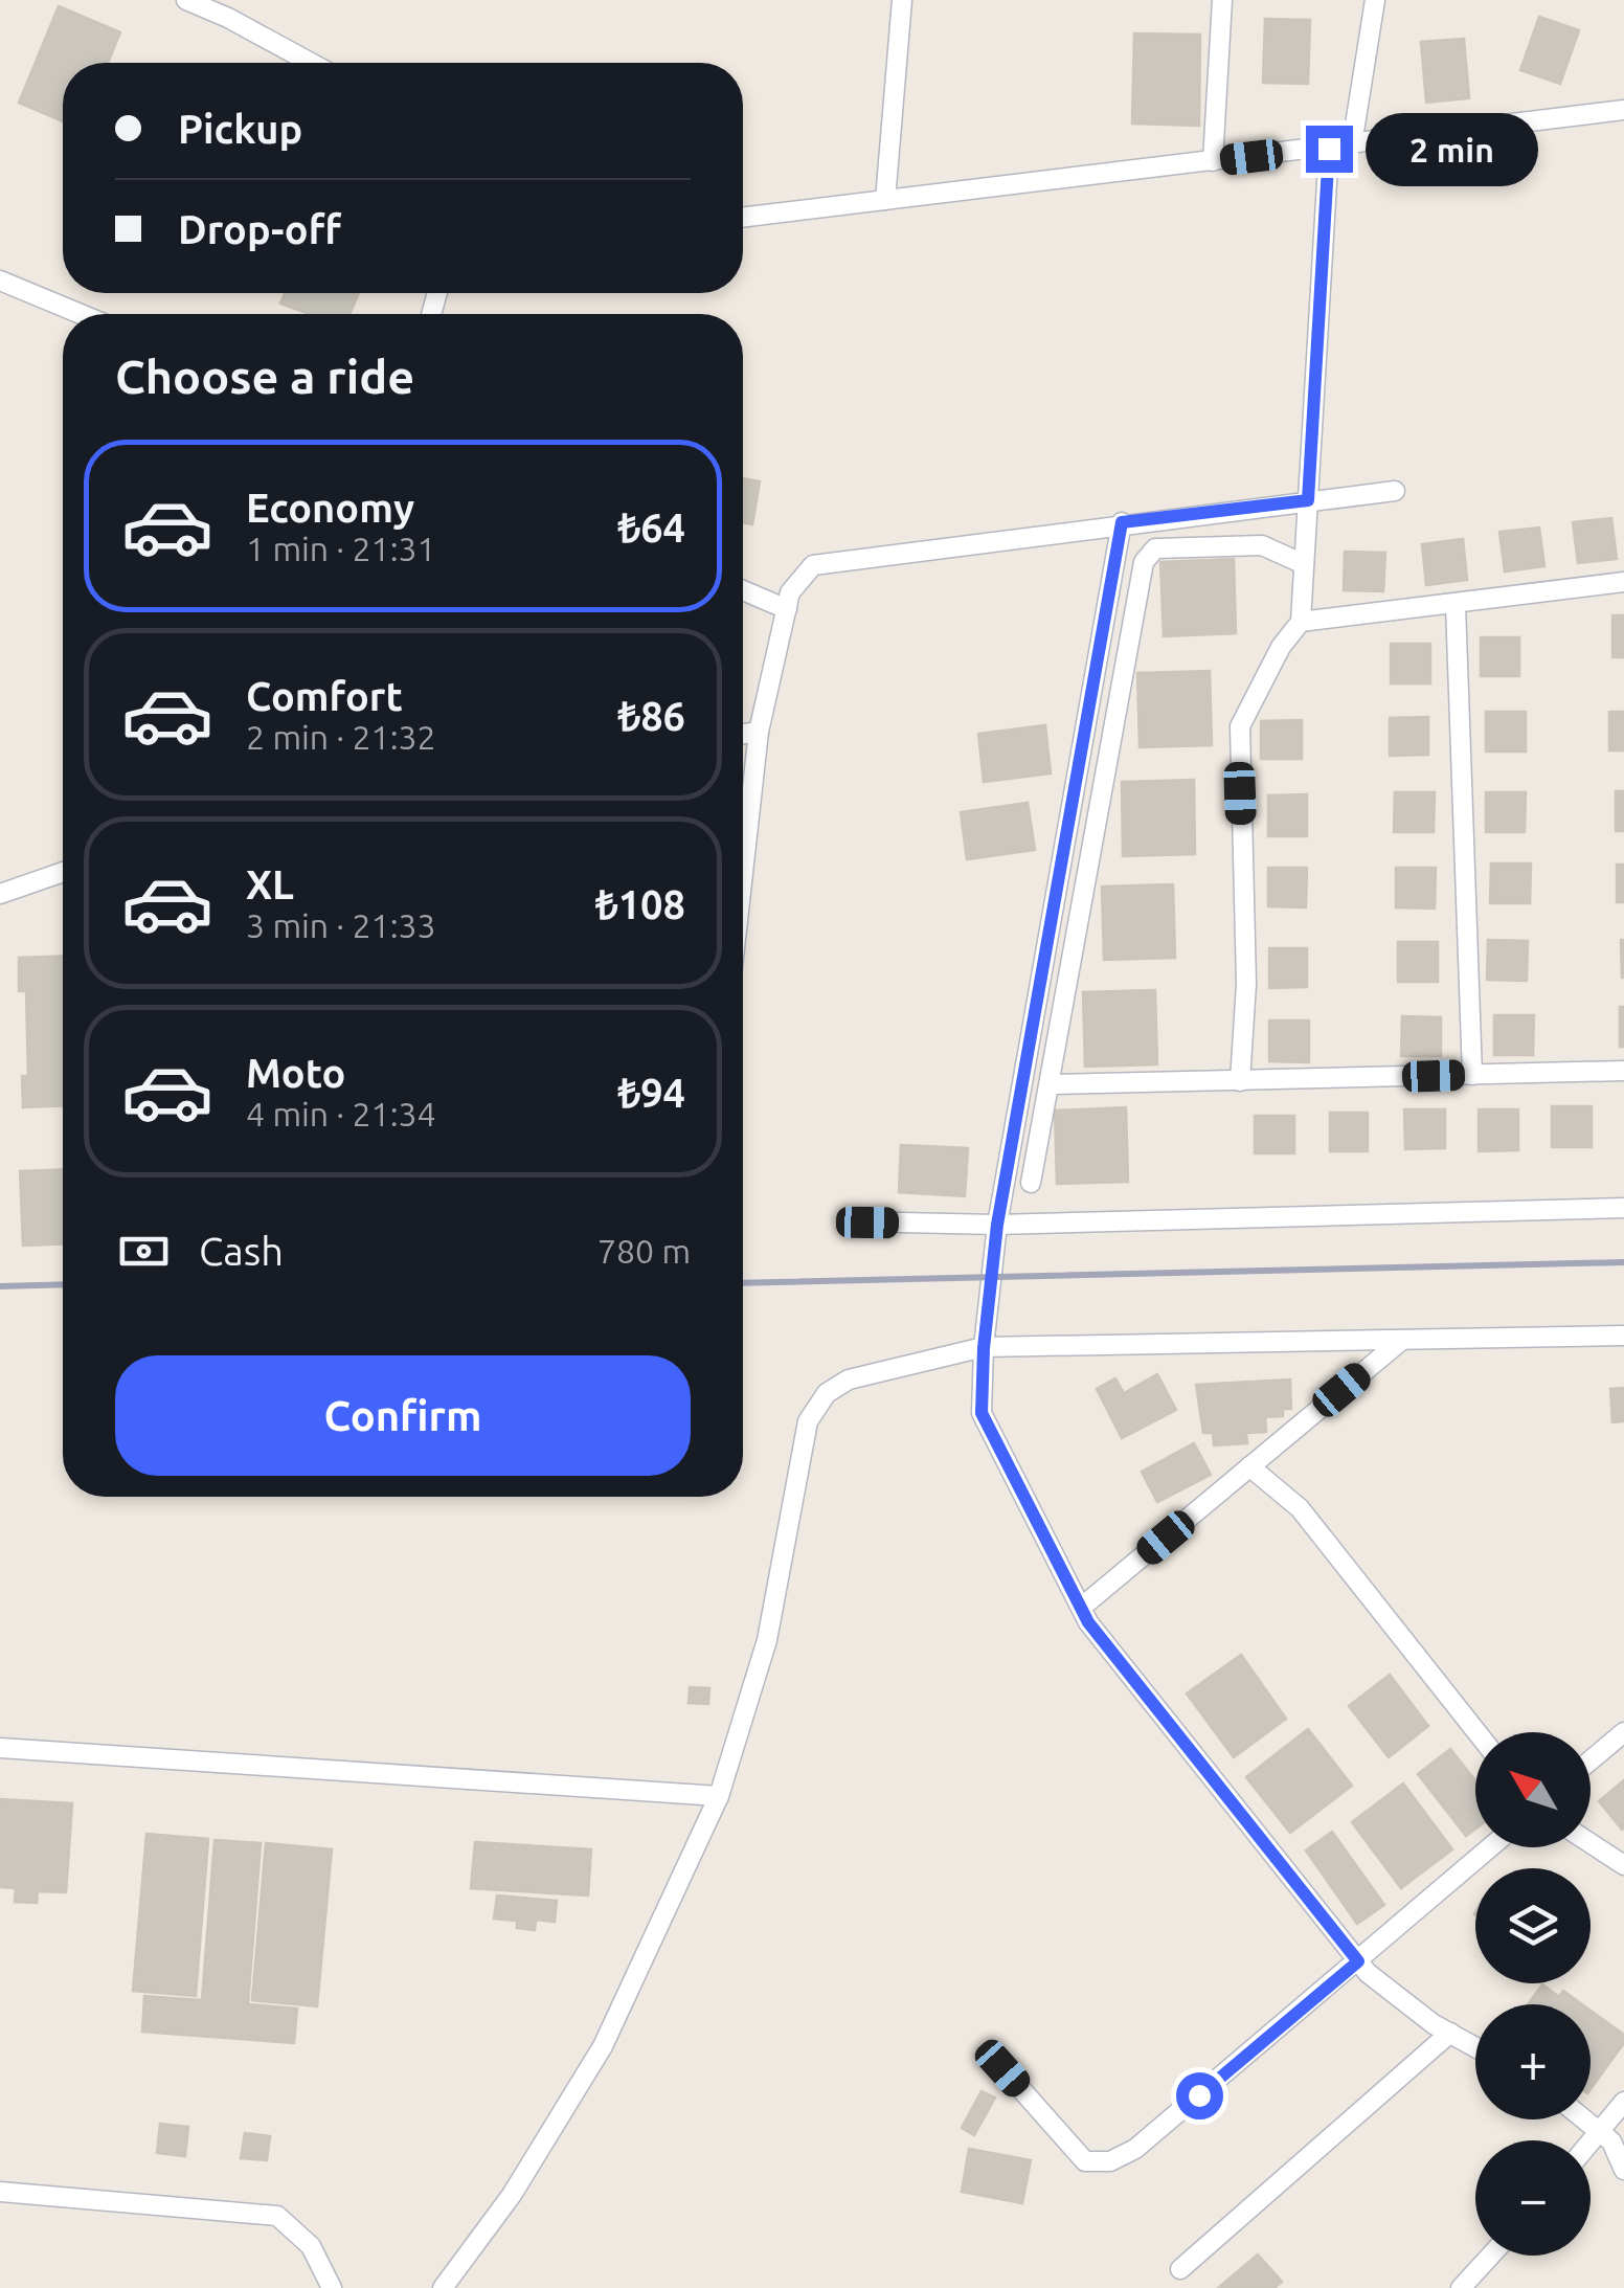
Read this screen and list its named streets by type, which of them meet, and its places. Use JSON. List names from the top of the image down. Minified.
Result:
{"north":"top left","page":{"banner":["Pickup","Drop-off"],"bubble":"2 min","heading":"Choose a ride","list":[{"name":"Economy","note":"1 min · 21:31","value":"₺64"},{"name":"Comfort","note":"2 min · 21:32","value":"₺86"},{"name":"XL","note":"3 min · 21:33","value":"₺108"},{"name":"Moto","note":"4 min · 21:34","value":"₺94"}],"pay":["Cash","780 m"],"buttons":"Confirm","map_buttons":["+","−"]}}
